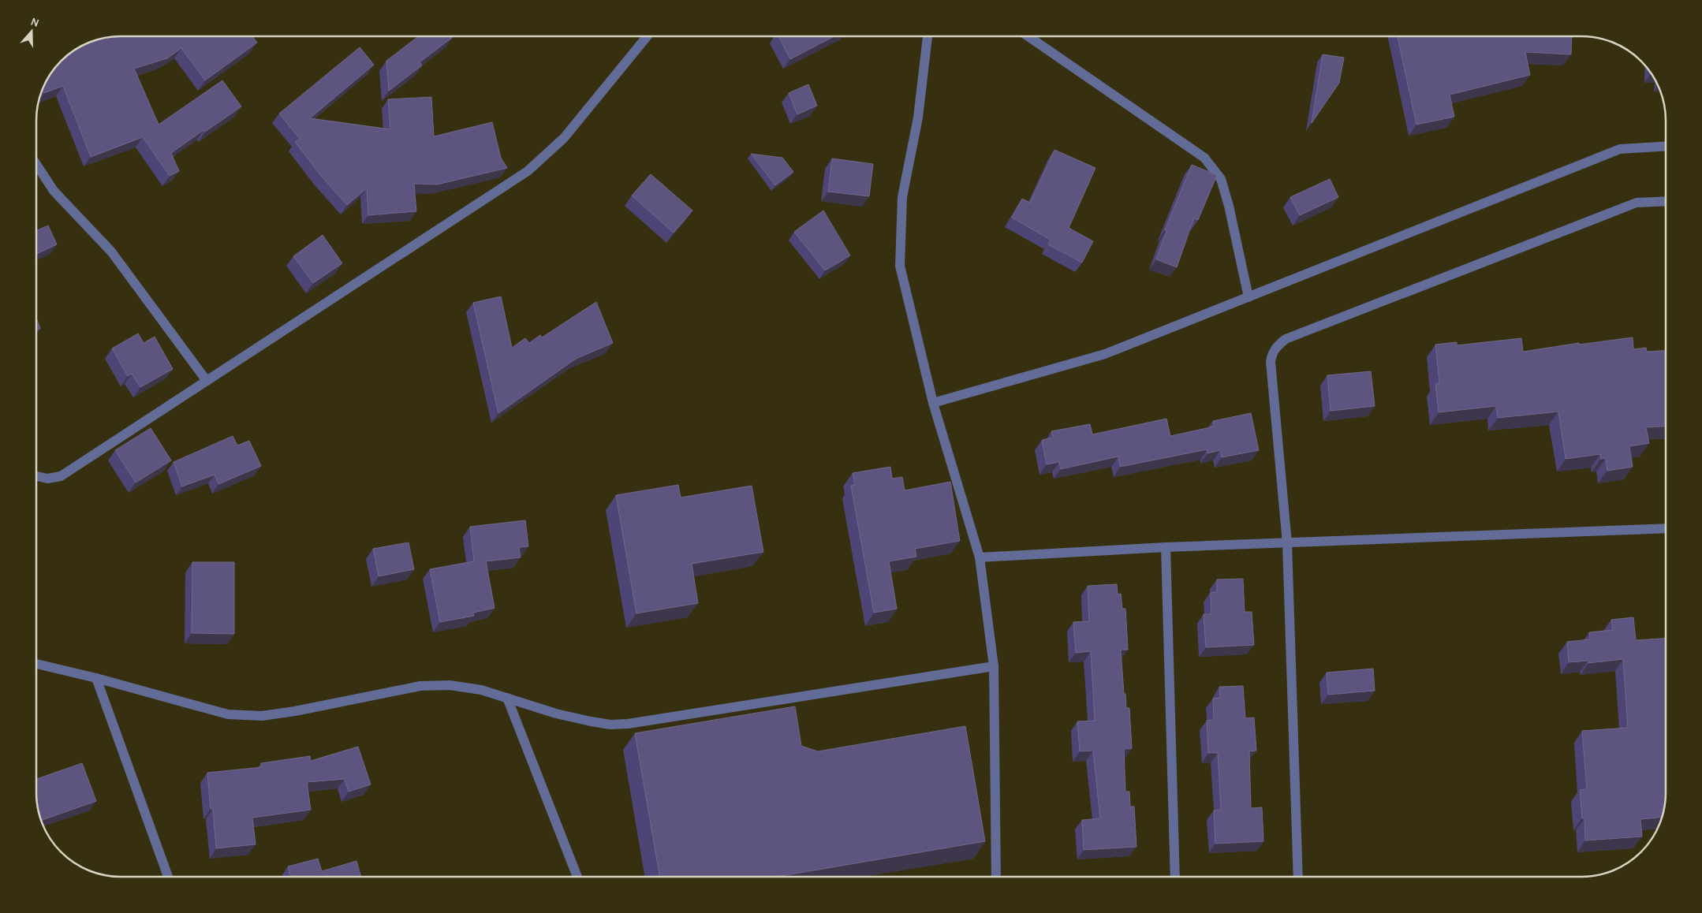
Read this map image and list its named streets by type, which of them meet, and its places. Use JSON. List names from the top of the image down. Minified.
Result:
{"north":"top"}
